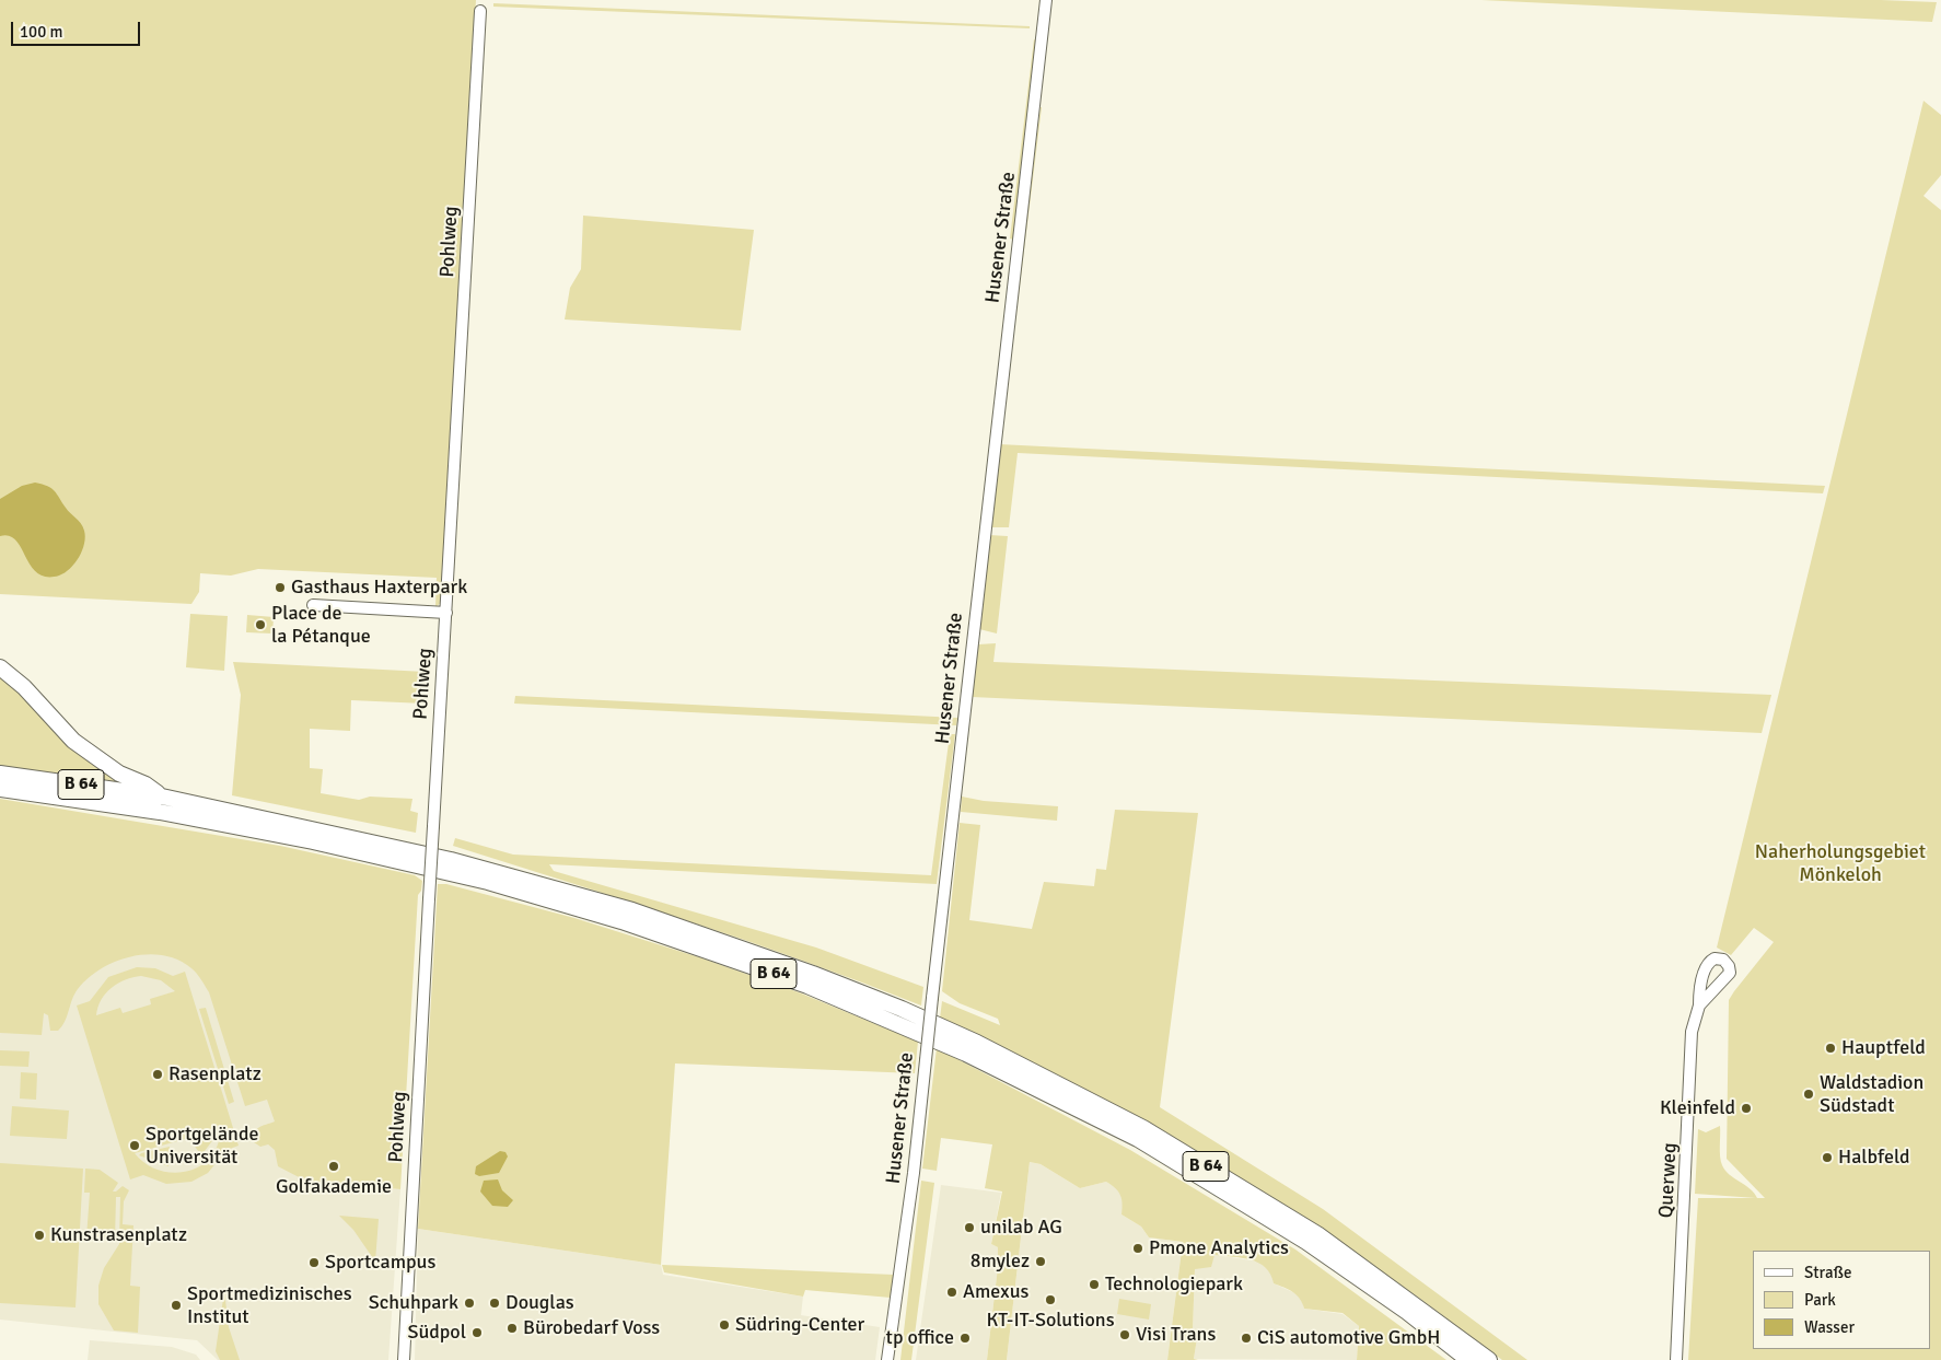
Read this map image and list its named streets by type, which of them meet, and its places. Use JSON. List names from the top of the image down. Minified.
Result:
{"streets":{"highway":["B 64"],"street":["Husener Straße","Pohlweg","Querweg"]},"parks":["Naherholungsgebiet Mönkeloh"],"places":["Gasthaus Haxterpark","Place de la Pétanque","Hauptfeld","Rasenplatz","Waldstadion Südstadt","Kleinfeld","Sportgelände Universität","Halbfeld","Golfakademie","unilab AG","Kunstrasenplatz","Pmone Analytics","8mylez","Sportcampus","Technologiepark","Amexus","KT-IT-Solutions","Schuhpark","Douglas","Sportmedizinisches Institut","Südring-Center","Bürobedarf Voss","Südpol","Visi Trans","tp office","CiS automotive GmbH"],"legend":["Straße","Park","Wasser"],"scale_bar":"100 m"}
